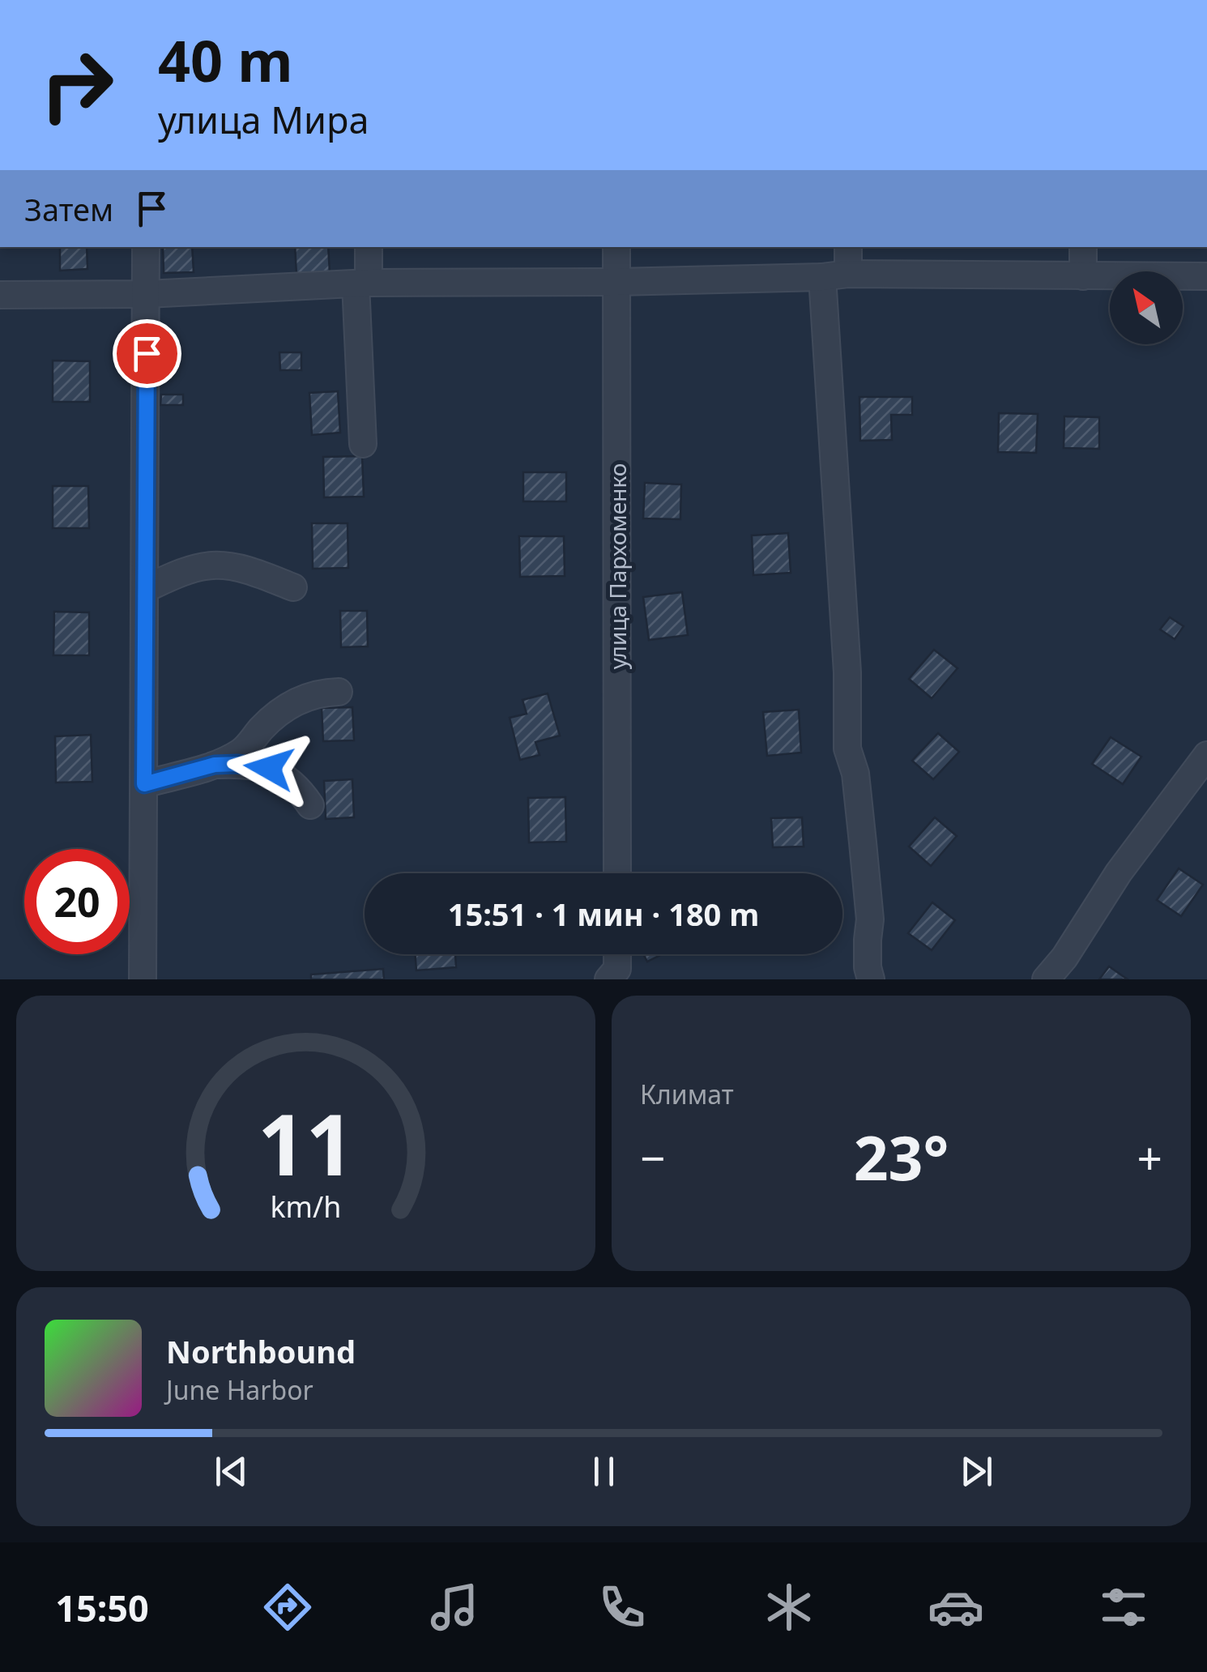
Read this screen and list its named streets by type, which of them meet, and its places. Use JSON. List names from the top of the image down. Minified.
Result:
{"streets":{"street":["улица Пархоменко"]},"north":"top left","page":{"turn":["40 m","улица Мира"],"then":"Затем","limit":"20","trip":"15:51 · 1 мин · 180 m","tile":"Климат","heat":["−","23°","+"],"song":["Northbound","June Harbor"],"tabs":"15:50","gauge":["11","km/h"]}}
